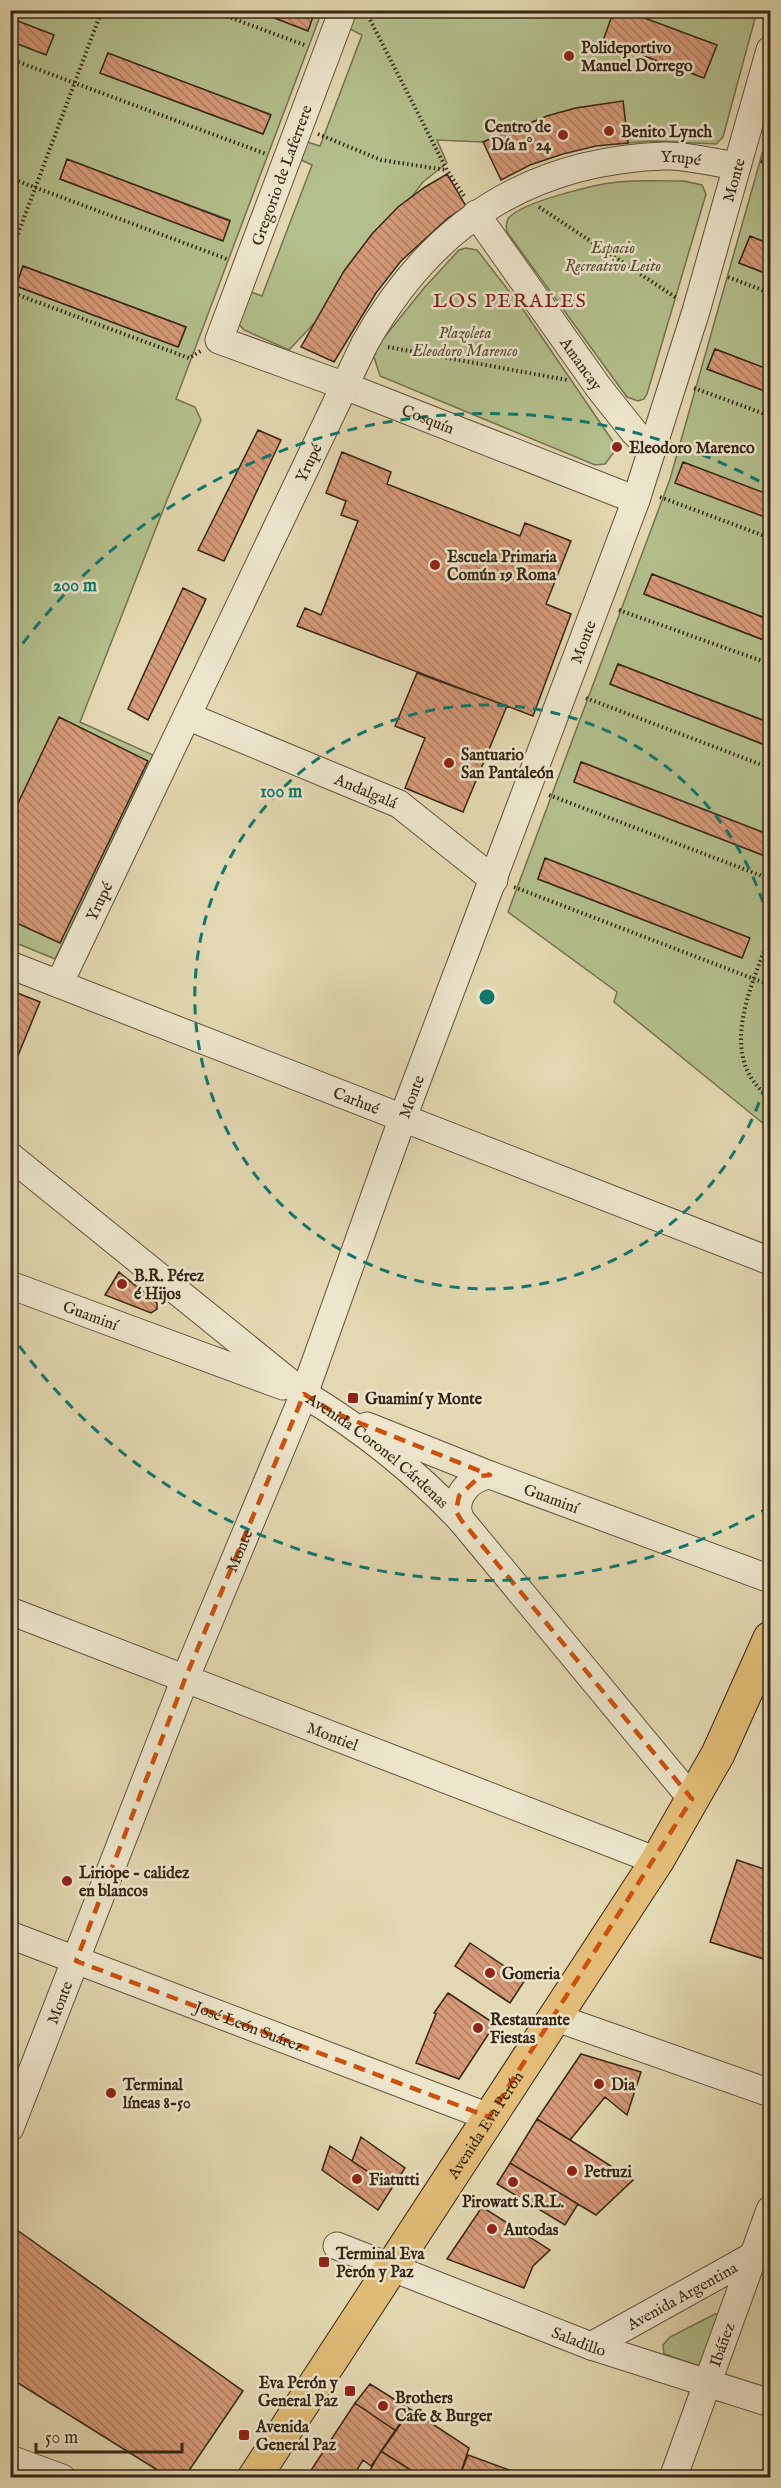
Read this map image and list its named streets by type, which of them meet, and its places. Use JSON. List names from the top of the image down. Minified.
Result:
{"streets":{"main road":["Avenida Eva Perón"],"street":["Yrupé","Gregorio de Laferrere","Monte","Amancay","Cosquín","Andalgalá","Carhué","Guaminí","Avenida Coronel Cárdenas","Montiel","José León Suárez","Avenida Argentina","Saladillo","Ibáñez"]},"crossings":[["Yrupé","Monte"],["Yrupé","Amancay"],["Yrupé","Cosquín"],["Yrupé","Andalgalá"],["Yrupé","Carhué"],["Gregorio de Laferrere","Cosquín"],["Monte","Amancay"],["Monte","Cosquín"],["Monte","Andalgalá"],["Monte","Carhué"],["Monte","Guaminí"],["Monte","Avenida Coronel Cárdenas"],["Monte","Montiel"],["Monte","José León Suárez"],["Guaminí","Avenida Coronel Cárdenas"],["Avenida Coronel Cárdenas","Avenida Eva Perón"],["Montiel","Avenida Eva Perón"],["José León Suárez","Avenida Eva Perón"],["Avenida Eva Perón","Saladillo"],["Avenida Argentina","Saladillo"],["Avenida Argentina","Ibáñez"],["Saladillo","Ibáñez"]],"districts":["LOS PERALES"],"parks":["Espacio Recreativo Leito","Plazoleta Eleodoro Marenco"],"places":{"other":["Polideportivo Manuel Dorrego","Benito Lynch","Centro de Día n° 24","Eleodoro Marenco","Escuela Primaria Común 19 Roma","Santuario San Pantaleón","B.R. Pérez é Hijos","Liriope - calidez en blancos","Gomeria","Restaurante Fiestas","Dia","Terminal líneas 8-50","Petruzi","Fiatutti","Pirowatt S.R.L.","Autodas","Brothers Cafe & Burger"],"transit":["Guaminí y Monte","Terminal Eva Perón y Paz","Eva Perón y General Paz","Avenida General Paz"]},"scale_bar":"50 m","rings":["200 m","100 m"]}
